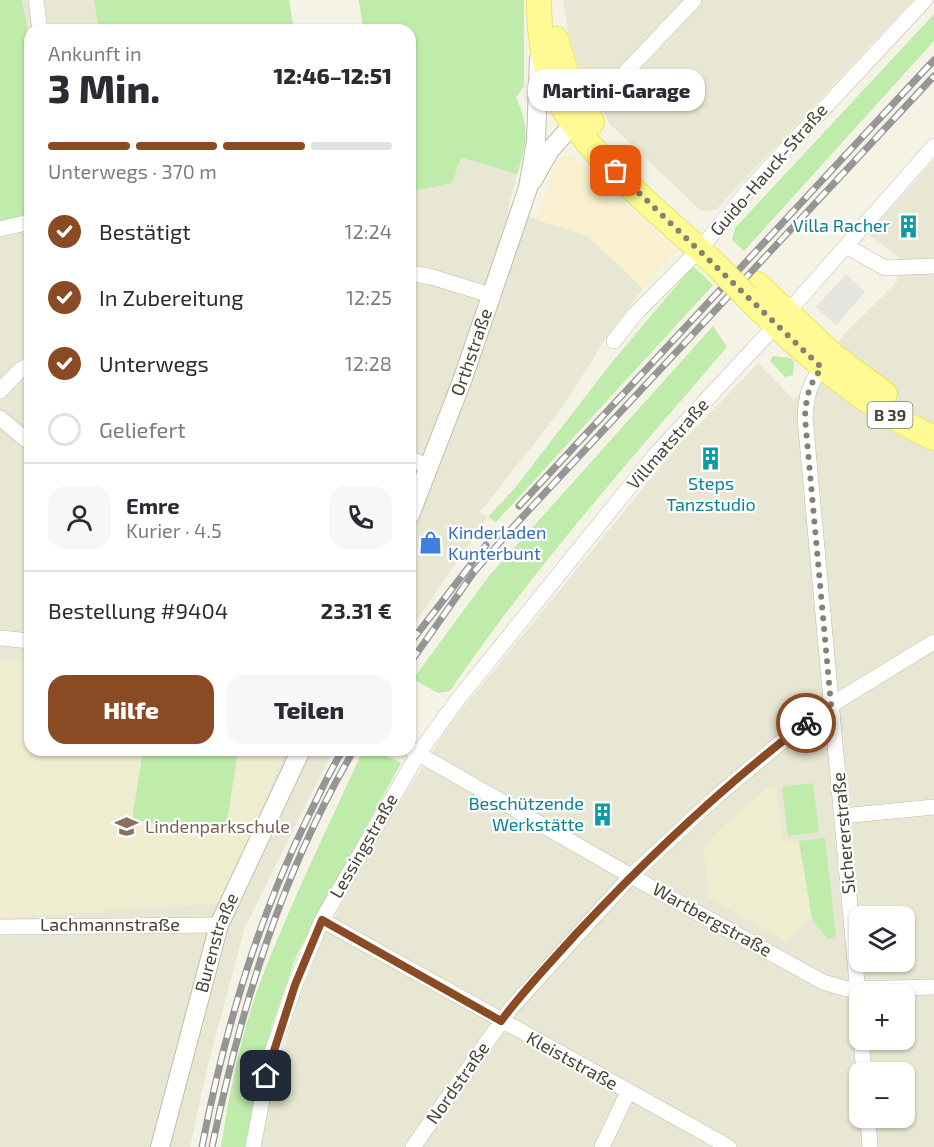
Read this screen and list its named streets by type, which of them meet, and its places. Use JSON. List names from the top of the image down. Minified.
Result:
{"streets":{"main road":["B 39"],"street":["Guido-Hauck-Straße","Orthstraße","Villmatstraße","Sichererstraße","Lessingstraße","Wartbergstraße","Lachmannstraße","Burenstraße","Kleiststraße","Nordstraße"]},"crossings":[["Guido-Hauck-Straße","B 39"],["Orthstraße","B 39"],["B 39","Villmatstraße"],["B 39","Sichererstraße"],["Sichererstraße","Nordstraße"],["Lessingstraße","Kleiststraße"],["Wartbergstraße","Nordstraße"],["Lachmannstraße","Burenstraße"],["Kleiststraße","Nordstraße"]],"places":{"other":["Martini-Garage"],"building":["Villa Racher","Steps Tanzstudio","Beschützende Werkstätte"],"shop":["Kinderladen Kunterbunt"],"school or university":["Lindenparkschule"]},"page":{"heading":["3 Min.","Ankunft in","12:46–12:51"],"panel":["Emre","Kurier · 4.5","Bestellung #9404","23.31 €"],"bubble":"Martini-Garage","bar":"Unterwegs · 370 m","list":[["Bestätigt","12:24"],["In Zubereitung","12:25"],["Unterwegs","12:28"],"Geliefert"],"buttons":["Hilfe","Teilen"],"map_buttons":["+","−"]}}
